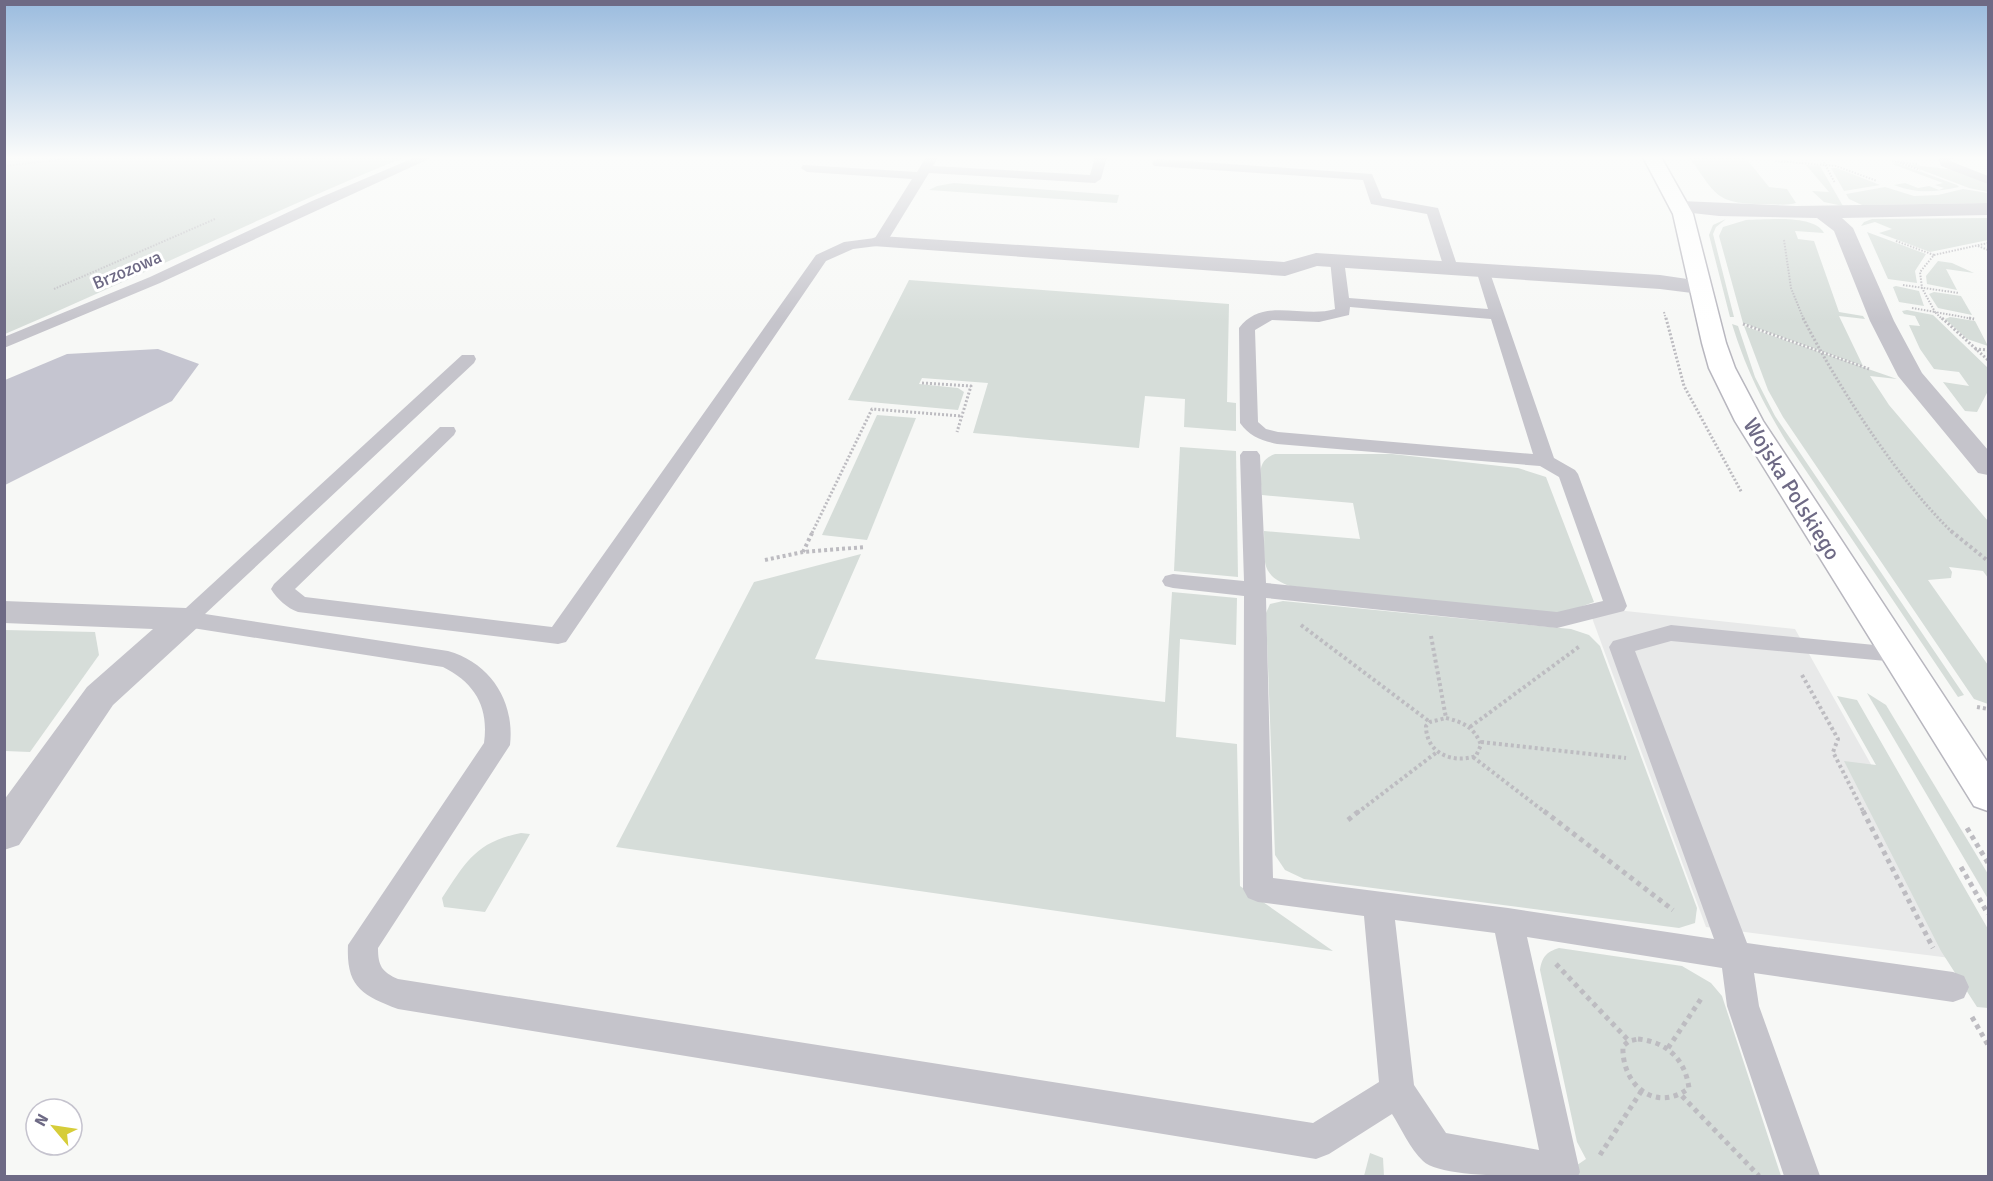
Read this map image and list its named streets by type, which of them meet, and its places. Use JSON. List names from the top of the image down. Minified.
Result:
{"streets":{"main road":["Wojska Polskiego"],"lane":["Brzozowa"]},"north":"top left"}
